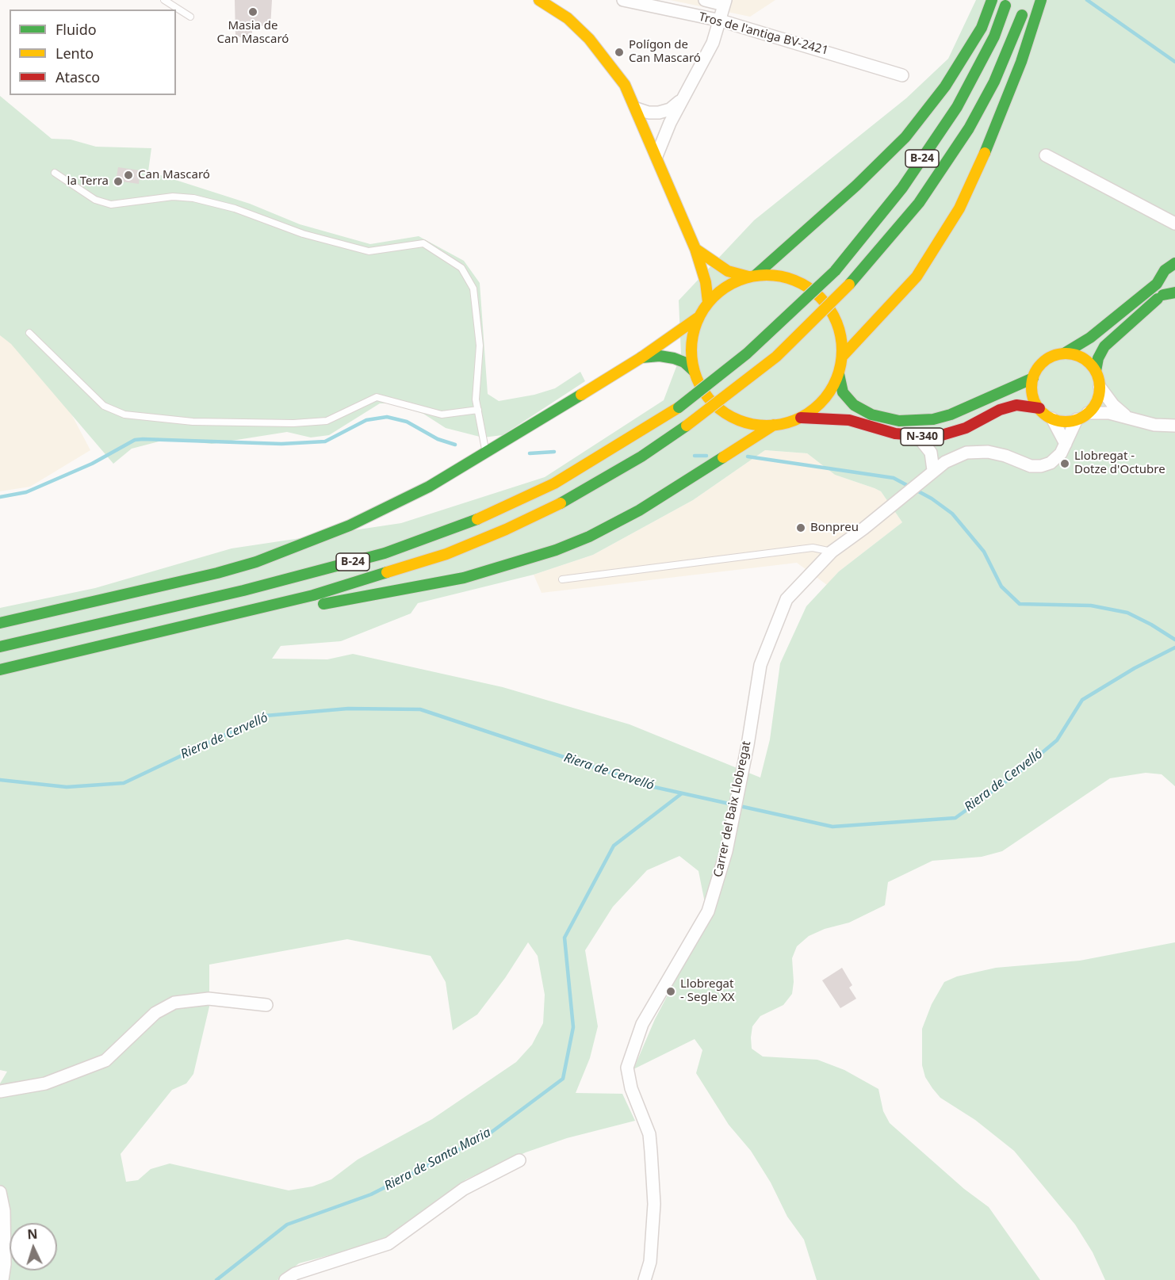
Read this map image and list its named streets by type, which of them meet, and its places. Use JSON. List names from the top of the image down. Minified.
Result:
{"streets":{"main road":["B-24","N-340"],"street":["Tros de l'antiga BV-2421","Carrer del Baix Llobregat"]},"crossings":[["N-340","Carrer del Baix Llobregat"]],"water":["Riera de Cervelló","Riera de Santa Maria"],"places":["Masia de Can Mascaró","Polígon de Can Mascaró","Can Mascaró","la Terra","Llobregat - Dotze d'Octubre","Bonpreu","Llobregat - Segle XX"],"legend":["Fluido","Lento","Atasco"],"north":"top"}
